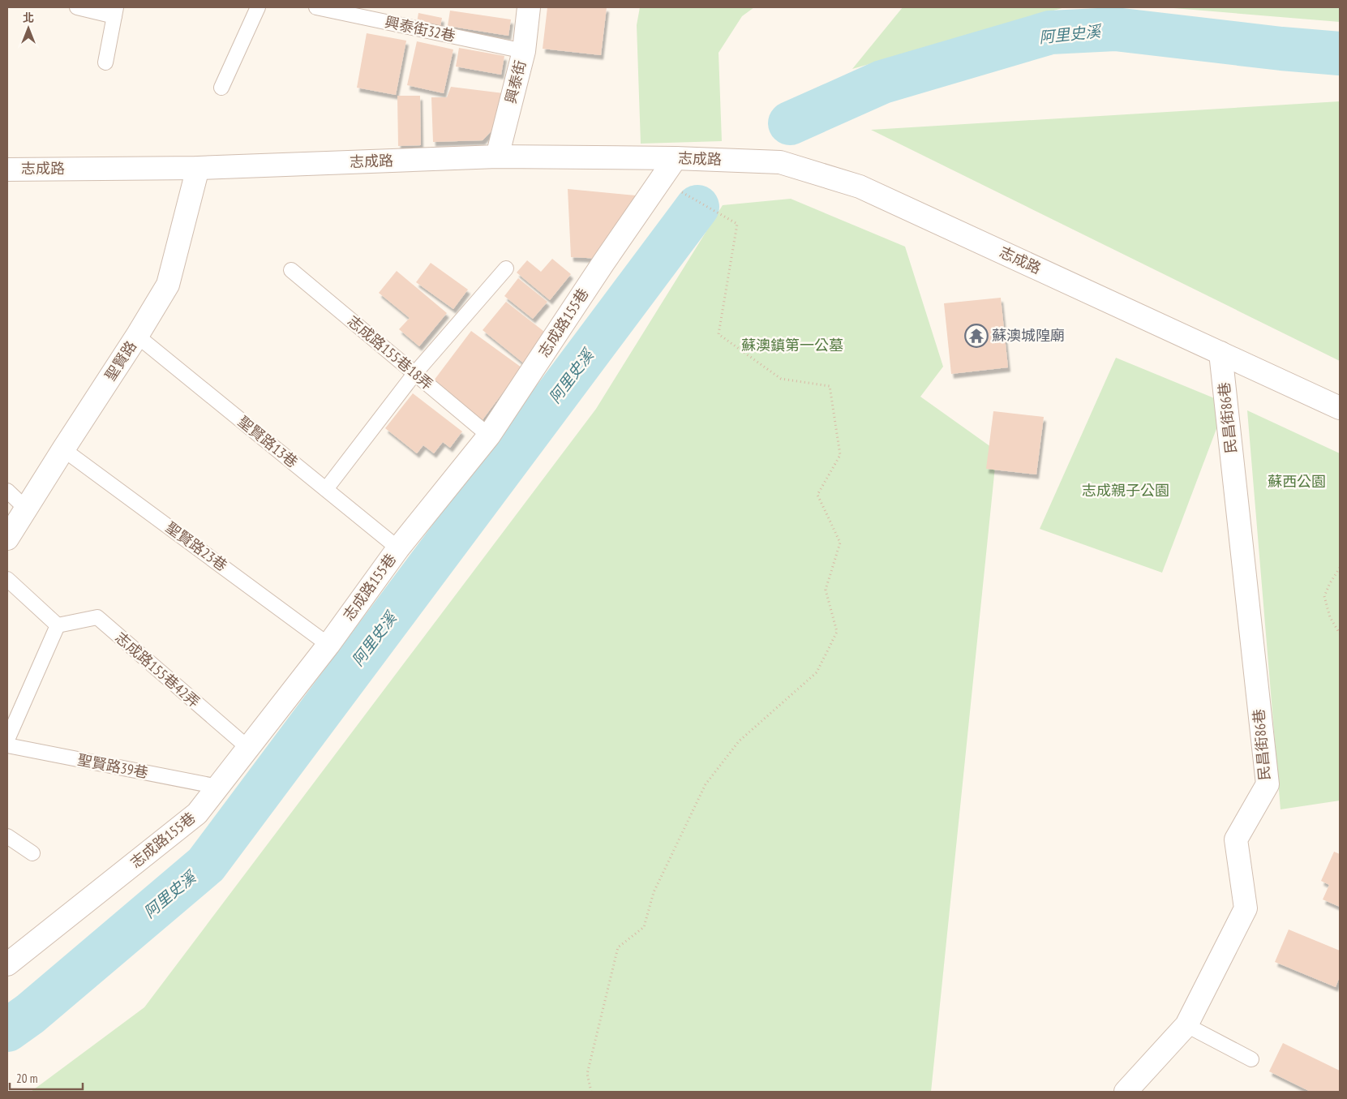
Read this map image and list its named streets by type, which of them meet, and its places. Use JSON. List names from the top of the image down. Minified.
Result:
{"streets":{"street":["興泰街","志成路","志成路155巷","聖賢路","民昌街86巷"],"lane":["興泰街32巷","志成路155巷18弄","聖賢路13巷","聖賢路23巷","志成路155巷42弄","聖賢路39巷"]},"crossings":[["興泰街32巷","興泰街"],["興泰街","志成路"],["志成路","志成路155巷"],["志成路","聖賢路"],["志成路","民昌街86巷"],["志成路155巷","志成路155巷18弄"],["志成路155巷","聖賢路13巷"],["志成路155巷","聖賢路23巷"],["志成路155巷","志成路155巷42弄"],["志成路155巷","聖賢路39巷"],["聖賢路","聖賢路13巷"],["聖賢路","聖賢路23巷"]],"water":["阿里史溪"],"parks":["蘇澳鎮第一公墓","蘇西公園","志成親子公園"],"places":{"temple":["蘇澳城隍廟"]},"scale_bar":"20 m","north":"top"}
